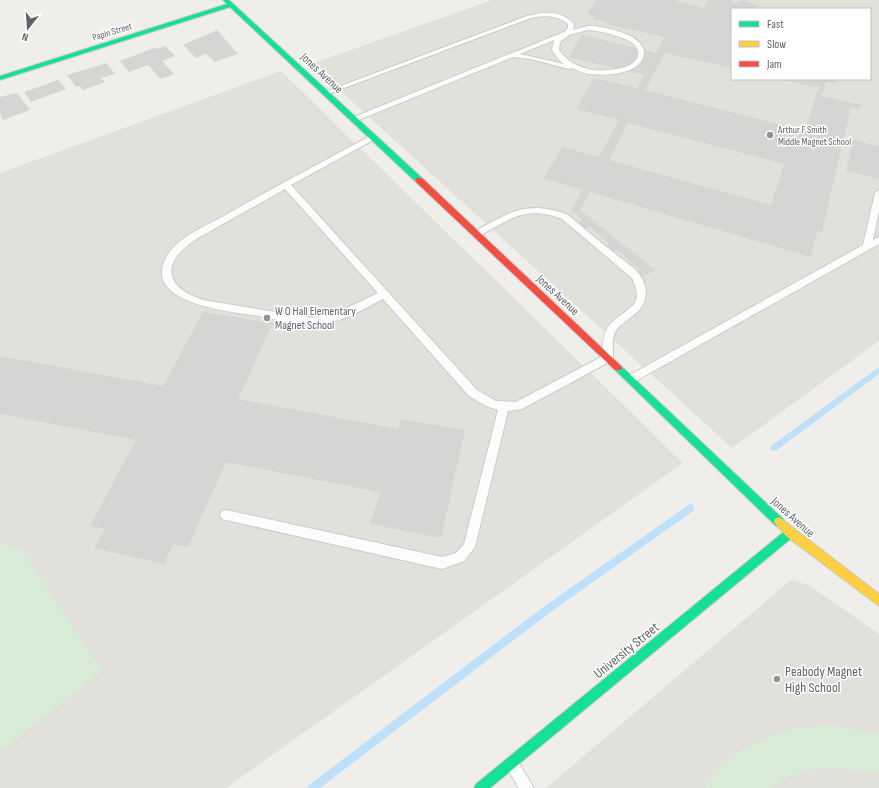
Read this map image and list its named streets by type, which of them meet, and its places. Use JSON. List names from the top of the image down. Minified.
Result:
{"streets":{"street":["Papin Street","Jones Avenue","University Street"]},"crossings":[["Papin Street","Jones Avenue"],["Jones Avenue","University Street"]],"places":["Arthur F Smith Middle Magnet School","W O Hall Elementary Magnet School","Peabody Magnet High School"],"legend":["Fast","Slow","Jam"],"north":"bottom"}
